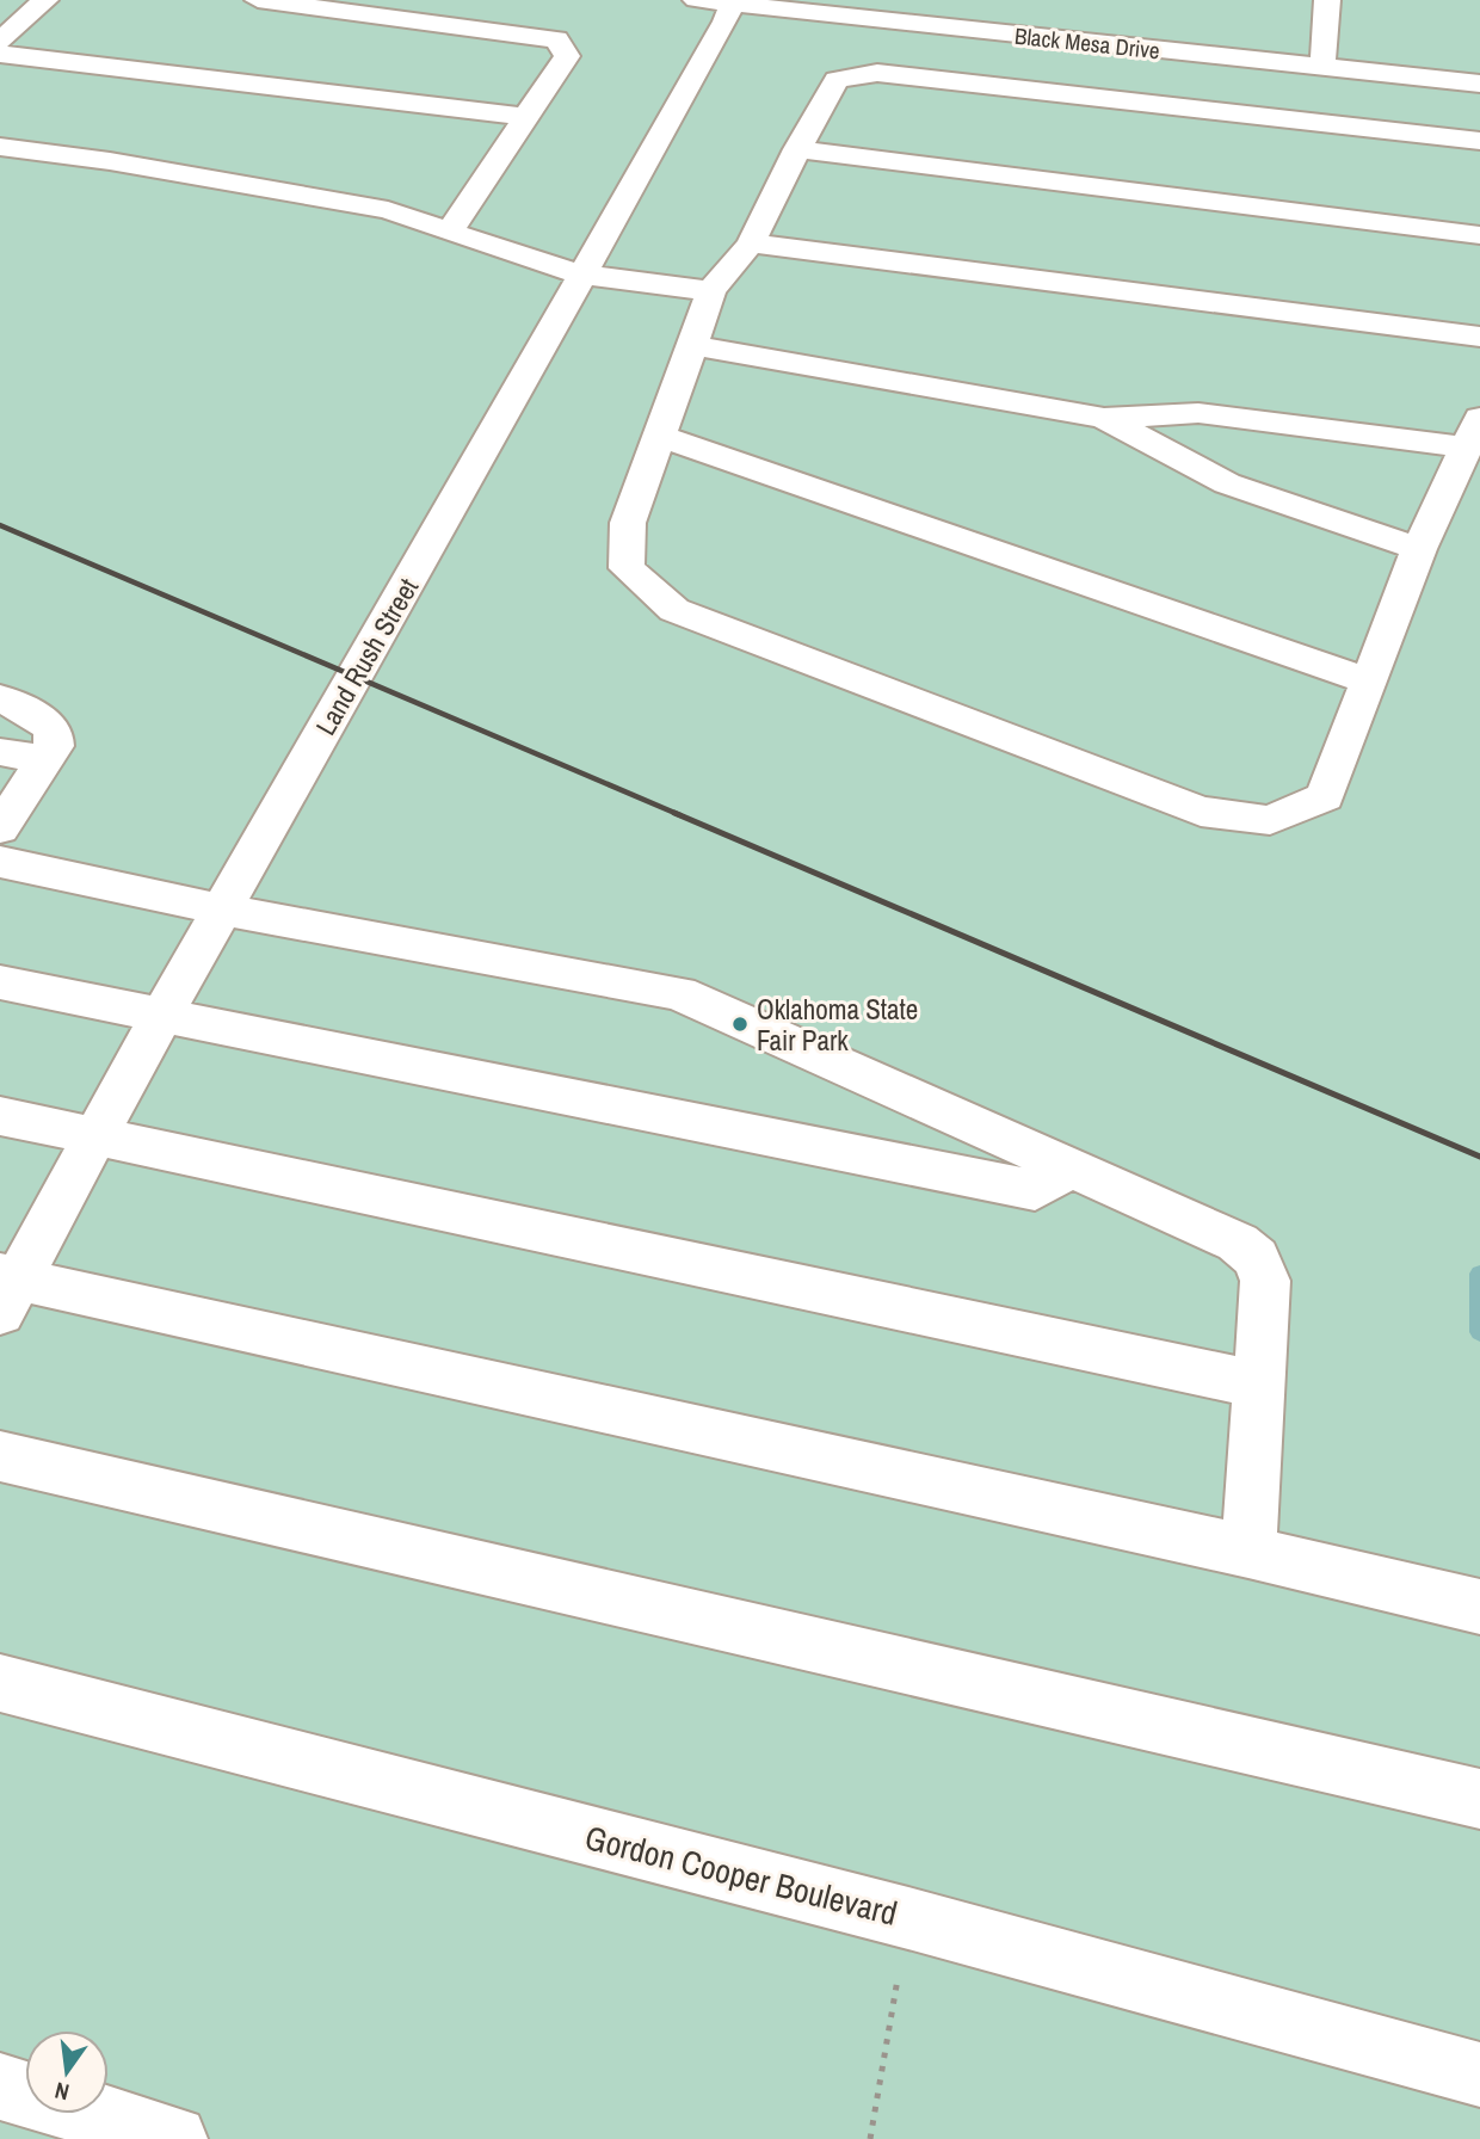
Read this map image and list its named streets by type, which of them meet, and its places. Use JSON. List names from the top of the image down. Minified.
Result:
{"streets":{"street":["Black Mesa Drive","Land Rush Street","Gordon Cooper Boulevard"]},"crossings":[["Black Mesa Drive","Land Rush Street"]],"places":["Oklahoma State Fair Park"],"north":"bottom"}
